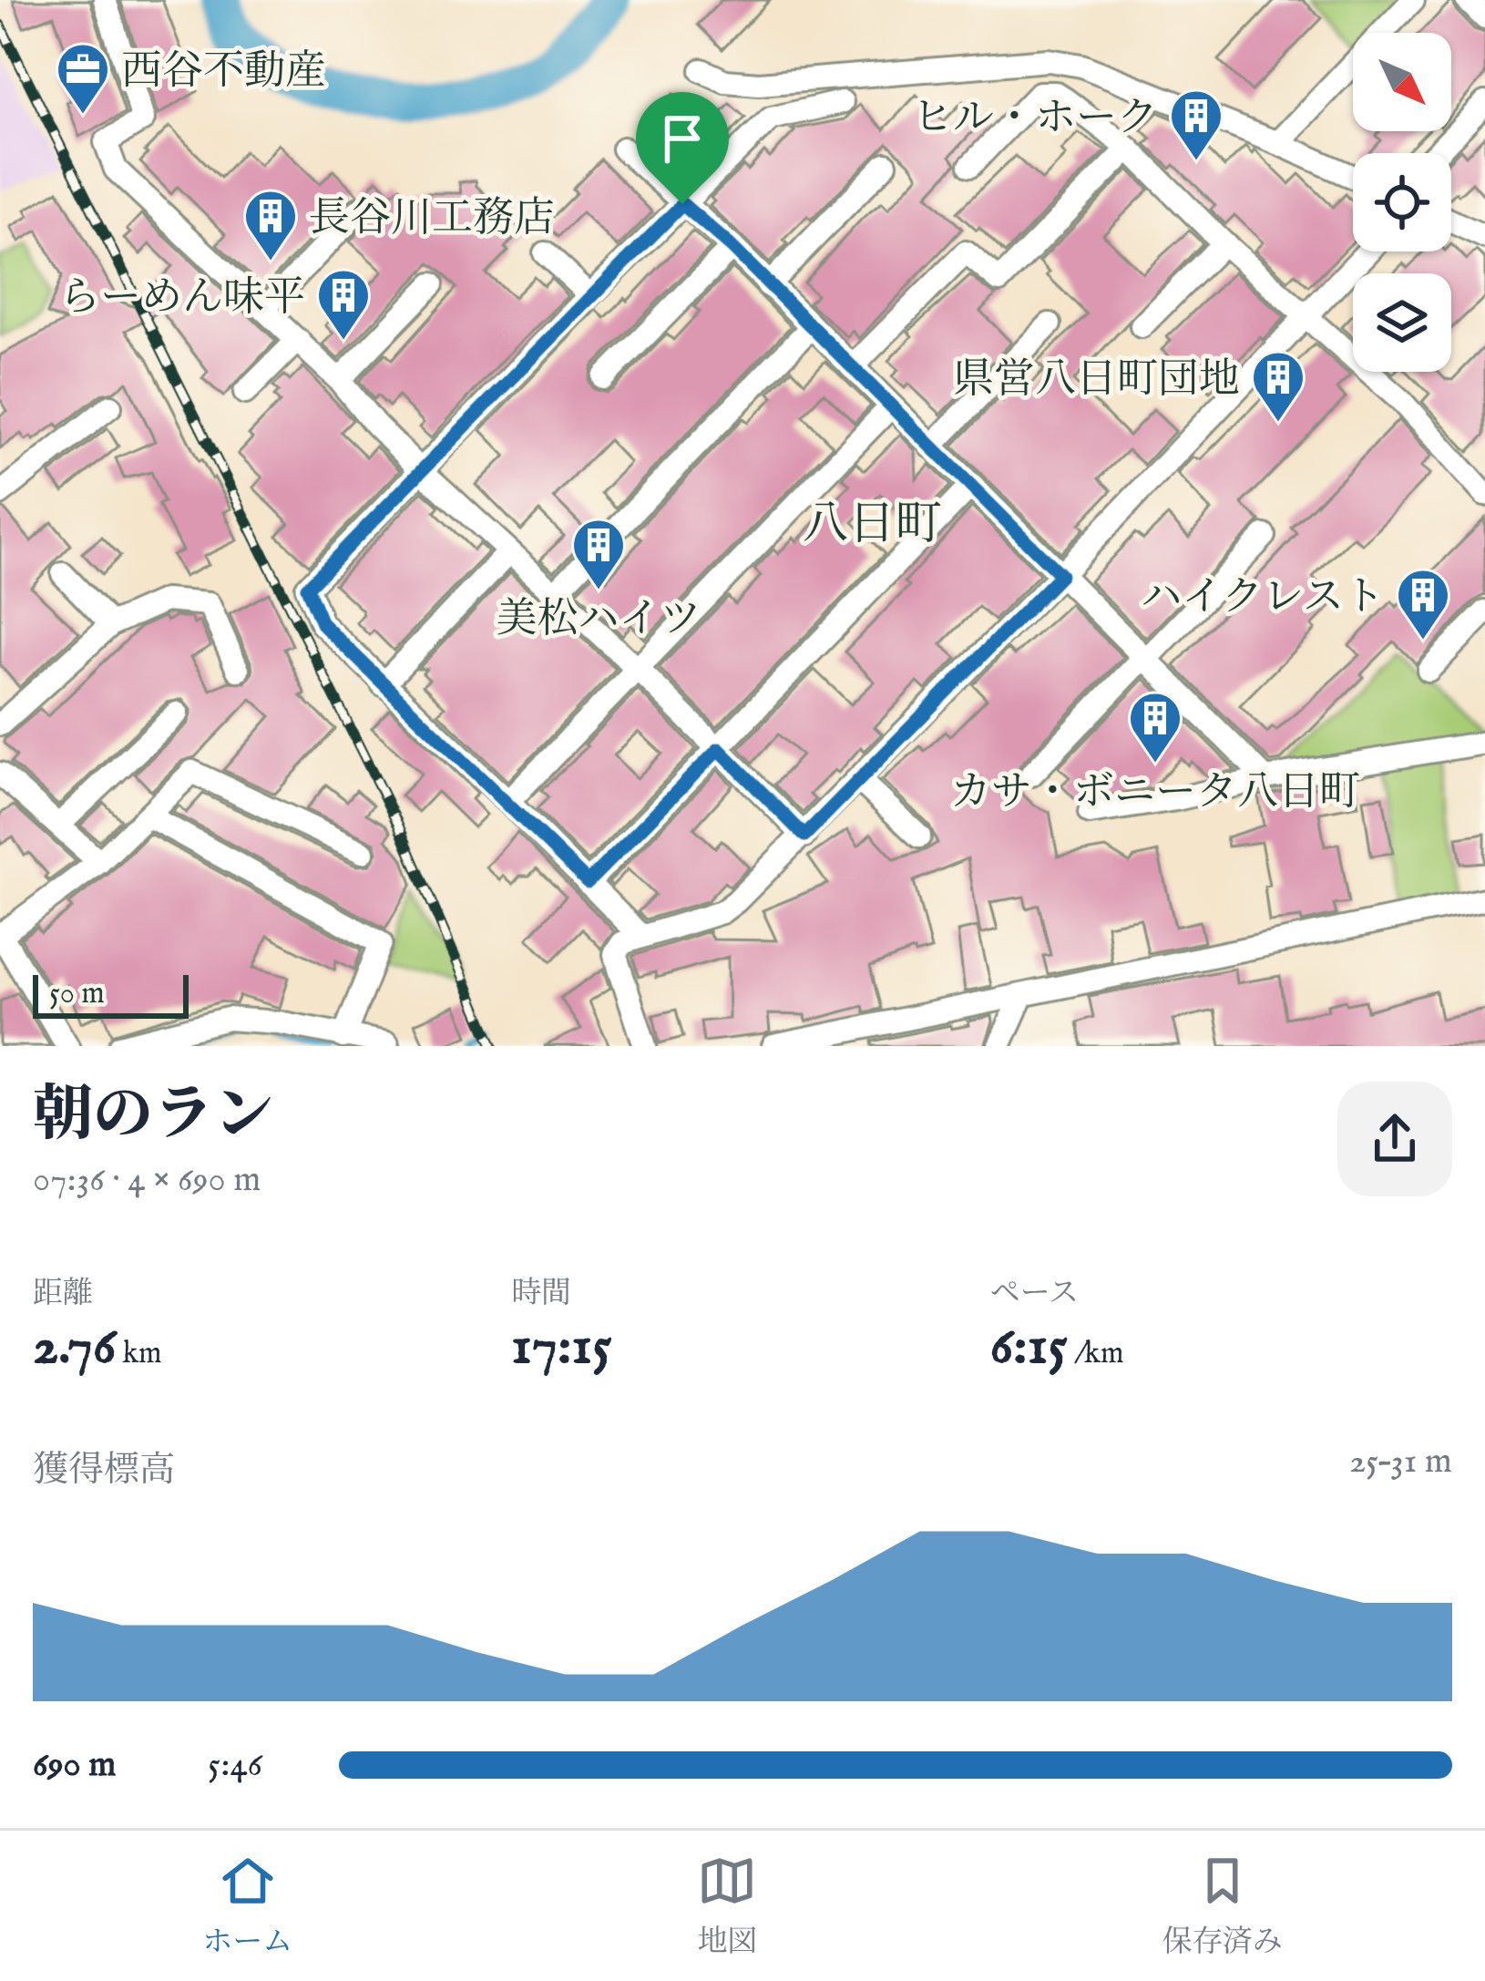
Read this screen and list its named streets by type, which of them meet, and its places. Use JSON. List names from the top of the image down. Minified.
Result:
{"districts":["八日町"],"places":{"office":["西谷不動産"],"building":["ヒル・ホーク","長谷川工務店","らーめん味平","県営八日町団地","美松ハイツ","ハイクレスト","カサ・ボニータ八日町"]},"scale_bar":"50 m","north":"bottom right","page":{"scale":"50 m","heading":["朝のラン","07:36 · 4 × 690 m"],"stats":[["距離","2.76 km"],["時間","17:15"],["ペース","6:15 /km"]],"chart":["獲得標高","25–31 m"],"list":[{"name":"690 m","note":"5:46"}],"tabs":["ホーム","地図","保存済み"]}}
